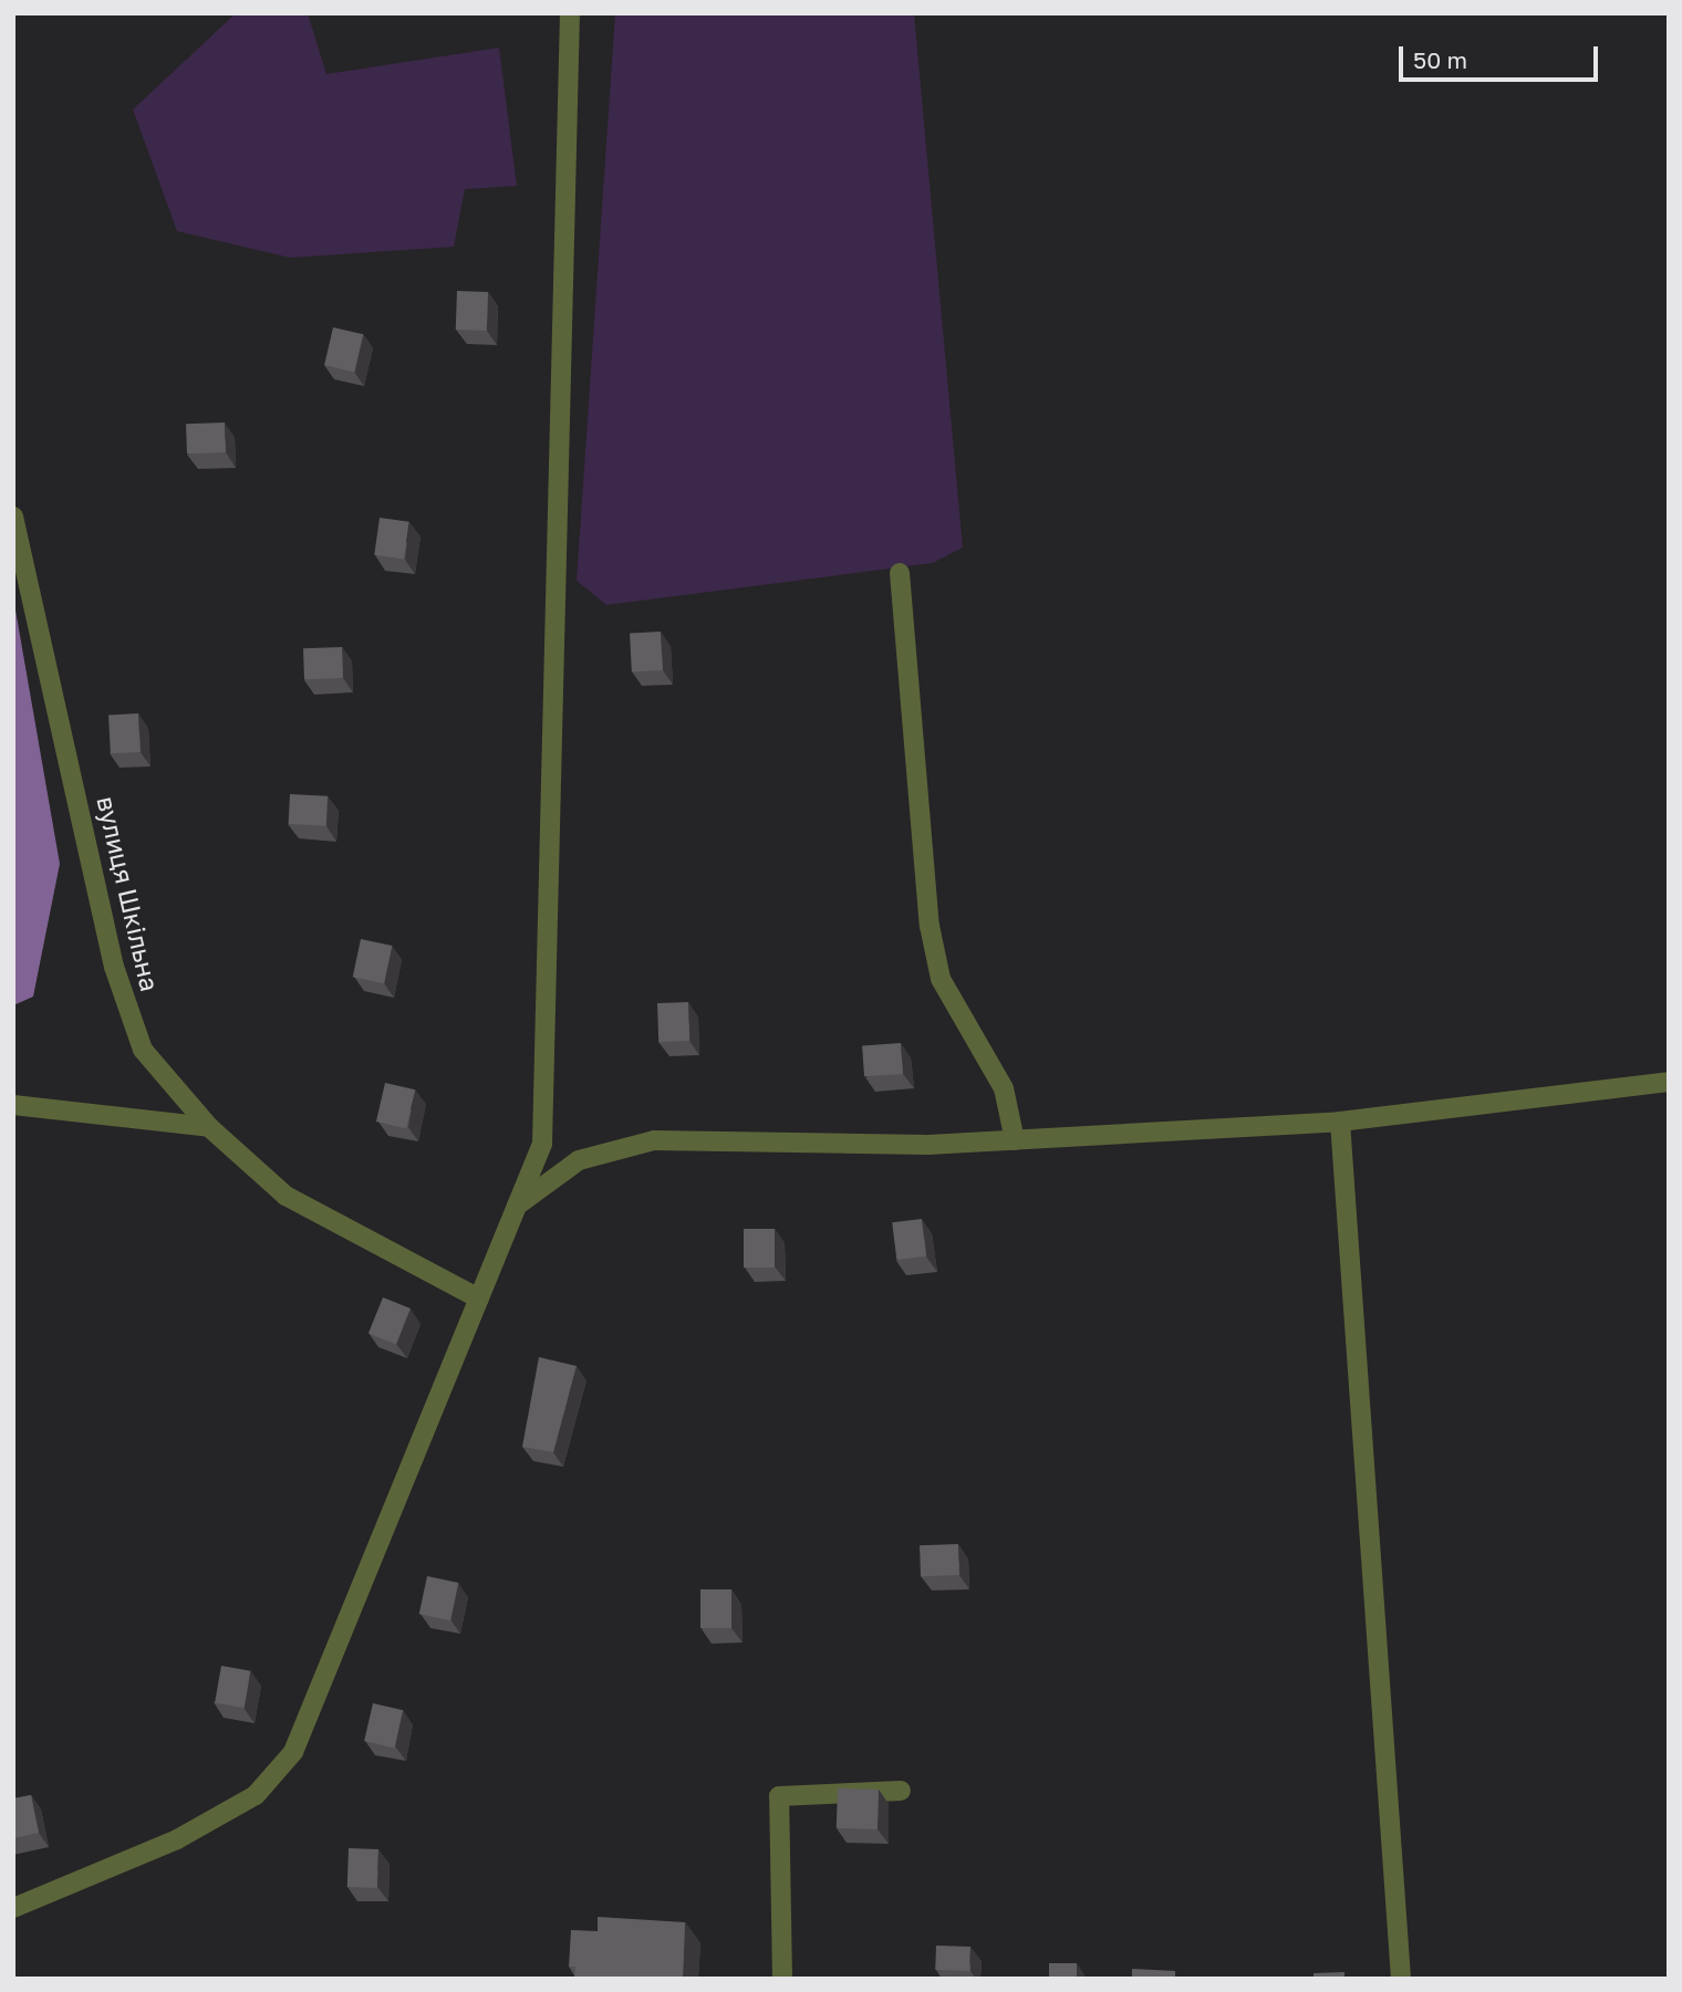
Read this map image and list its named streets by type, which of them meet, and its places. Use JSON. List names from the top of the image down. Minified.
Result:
{"streets":{"street":["вулиця Шкільна"]},"scale_bar":"50 m"}
